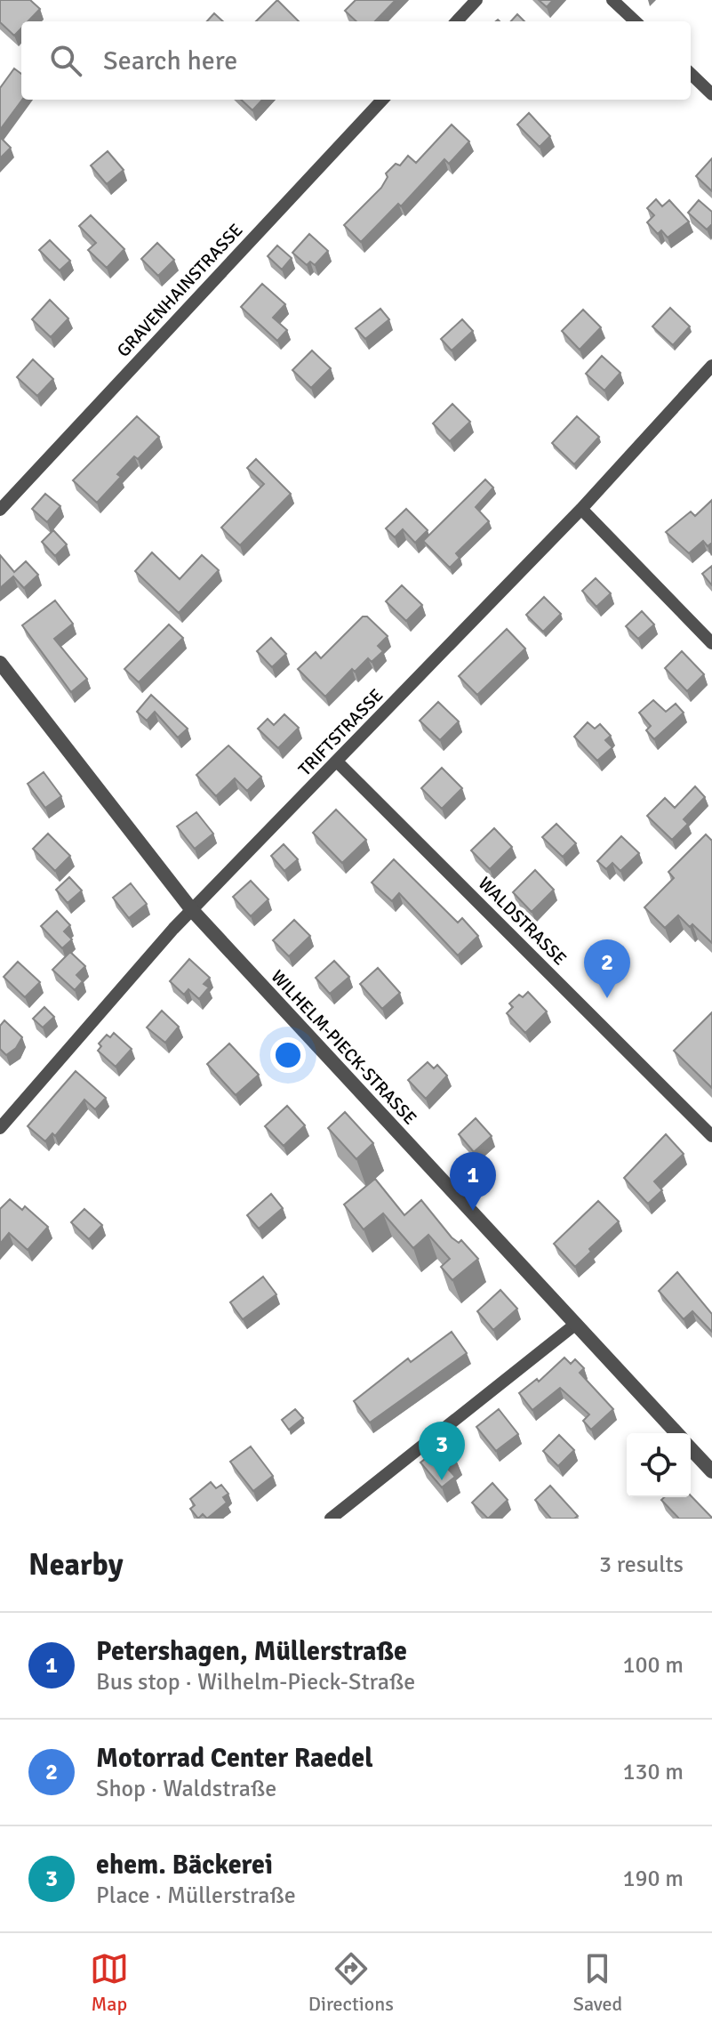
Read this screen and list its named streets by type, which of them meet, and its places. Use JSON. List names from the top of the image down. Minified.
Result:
{"streets":{"street":["GRAVENHAINSTRASSE","TRIFTSTRASSE","WALDSTRASSE","WILHELM-PIECK-STRASSE"]},"crossings":[["TRIFTSTRASSE","WALDSTRASSE"],["TRIFTSTRASSE","WILHELM-PIECK-STRASSE"]],"page":{"search":"Search here","pins":["2","1","3"],"heading":["Nearby","3 results"],"list":[{"mark":"1","name":"Petershagen, Müllerstraße","note":"Bus stop · Wilhelm-Pieck-Straße","value":"100 m"},{"mark":"2","name":"Motorrad Center Raedel","note":"Shop · Waldstraße","value":"130 m"},{"mark":"3","name":"ehem. Bäckerei","note":"Place · Müllerstraße","value":"190 m"}],"nav":["Map","Directions","Saved"]}}
